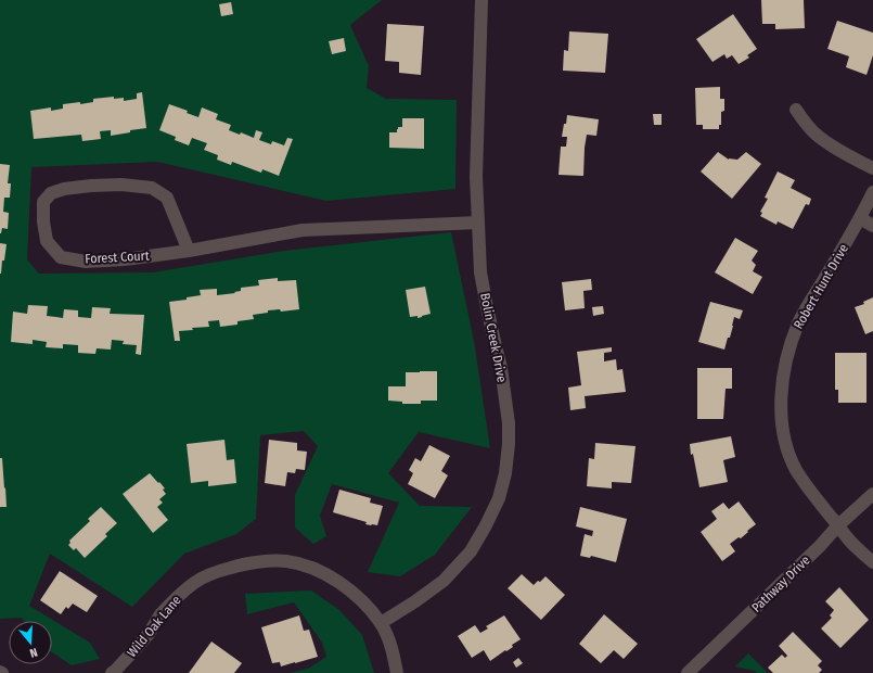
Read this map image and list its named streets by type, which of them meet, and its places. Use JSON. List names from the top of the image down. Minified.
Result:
{"streets":{"street":["Forest Court","Robert Hunt Drive","Bolin Creek Drive","Pathway Drive","Wild Oak Lane"]},"crossings":[["Forest Court","Bolin Creek Drive"],["Robert Hunt Drive","Pathway Drive"],["Bolin Creek Drive","Wild Oak Lane"]],"north":"bottom"}
